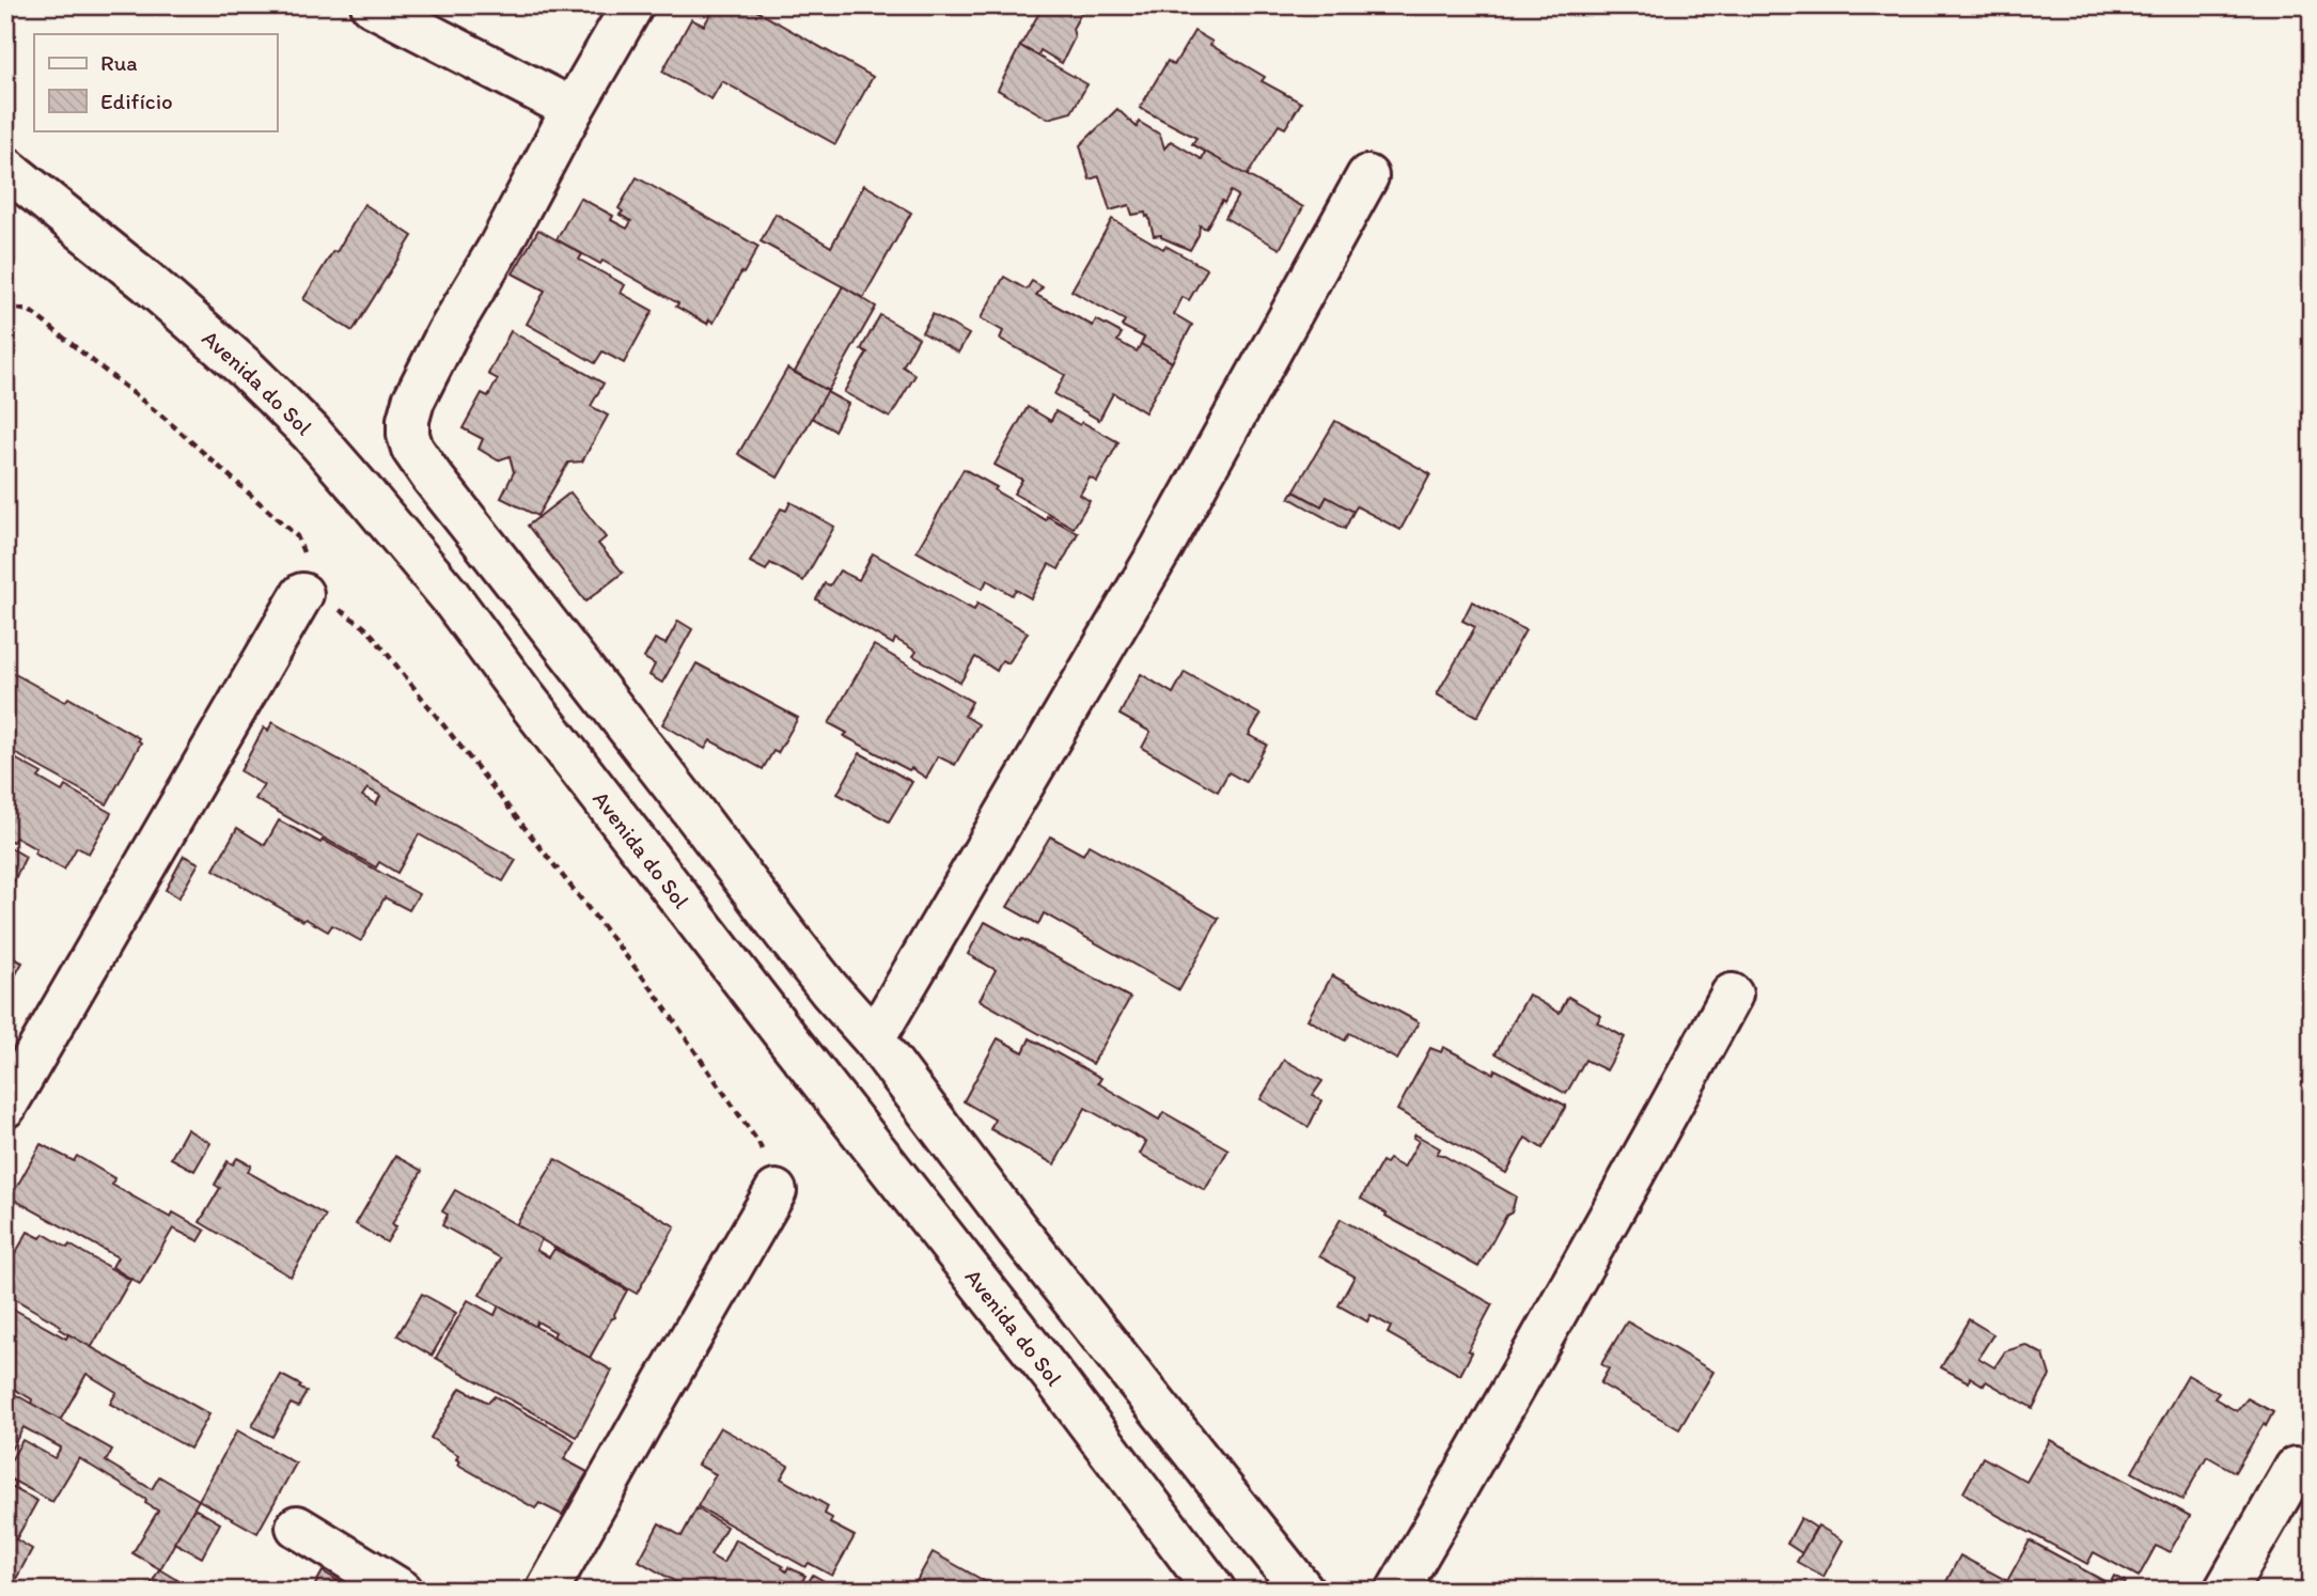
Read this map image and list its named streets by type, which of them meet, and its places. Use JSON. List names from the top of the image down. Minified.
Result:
{"streets":{"street":["Avenida do Sol"]},"legend":["Rua","Edifício"]}
